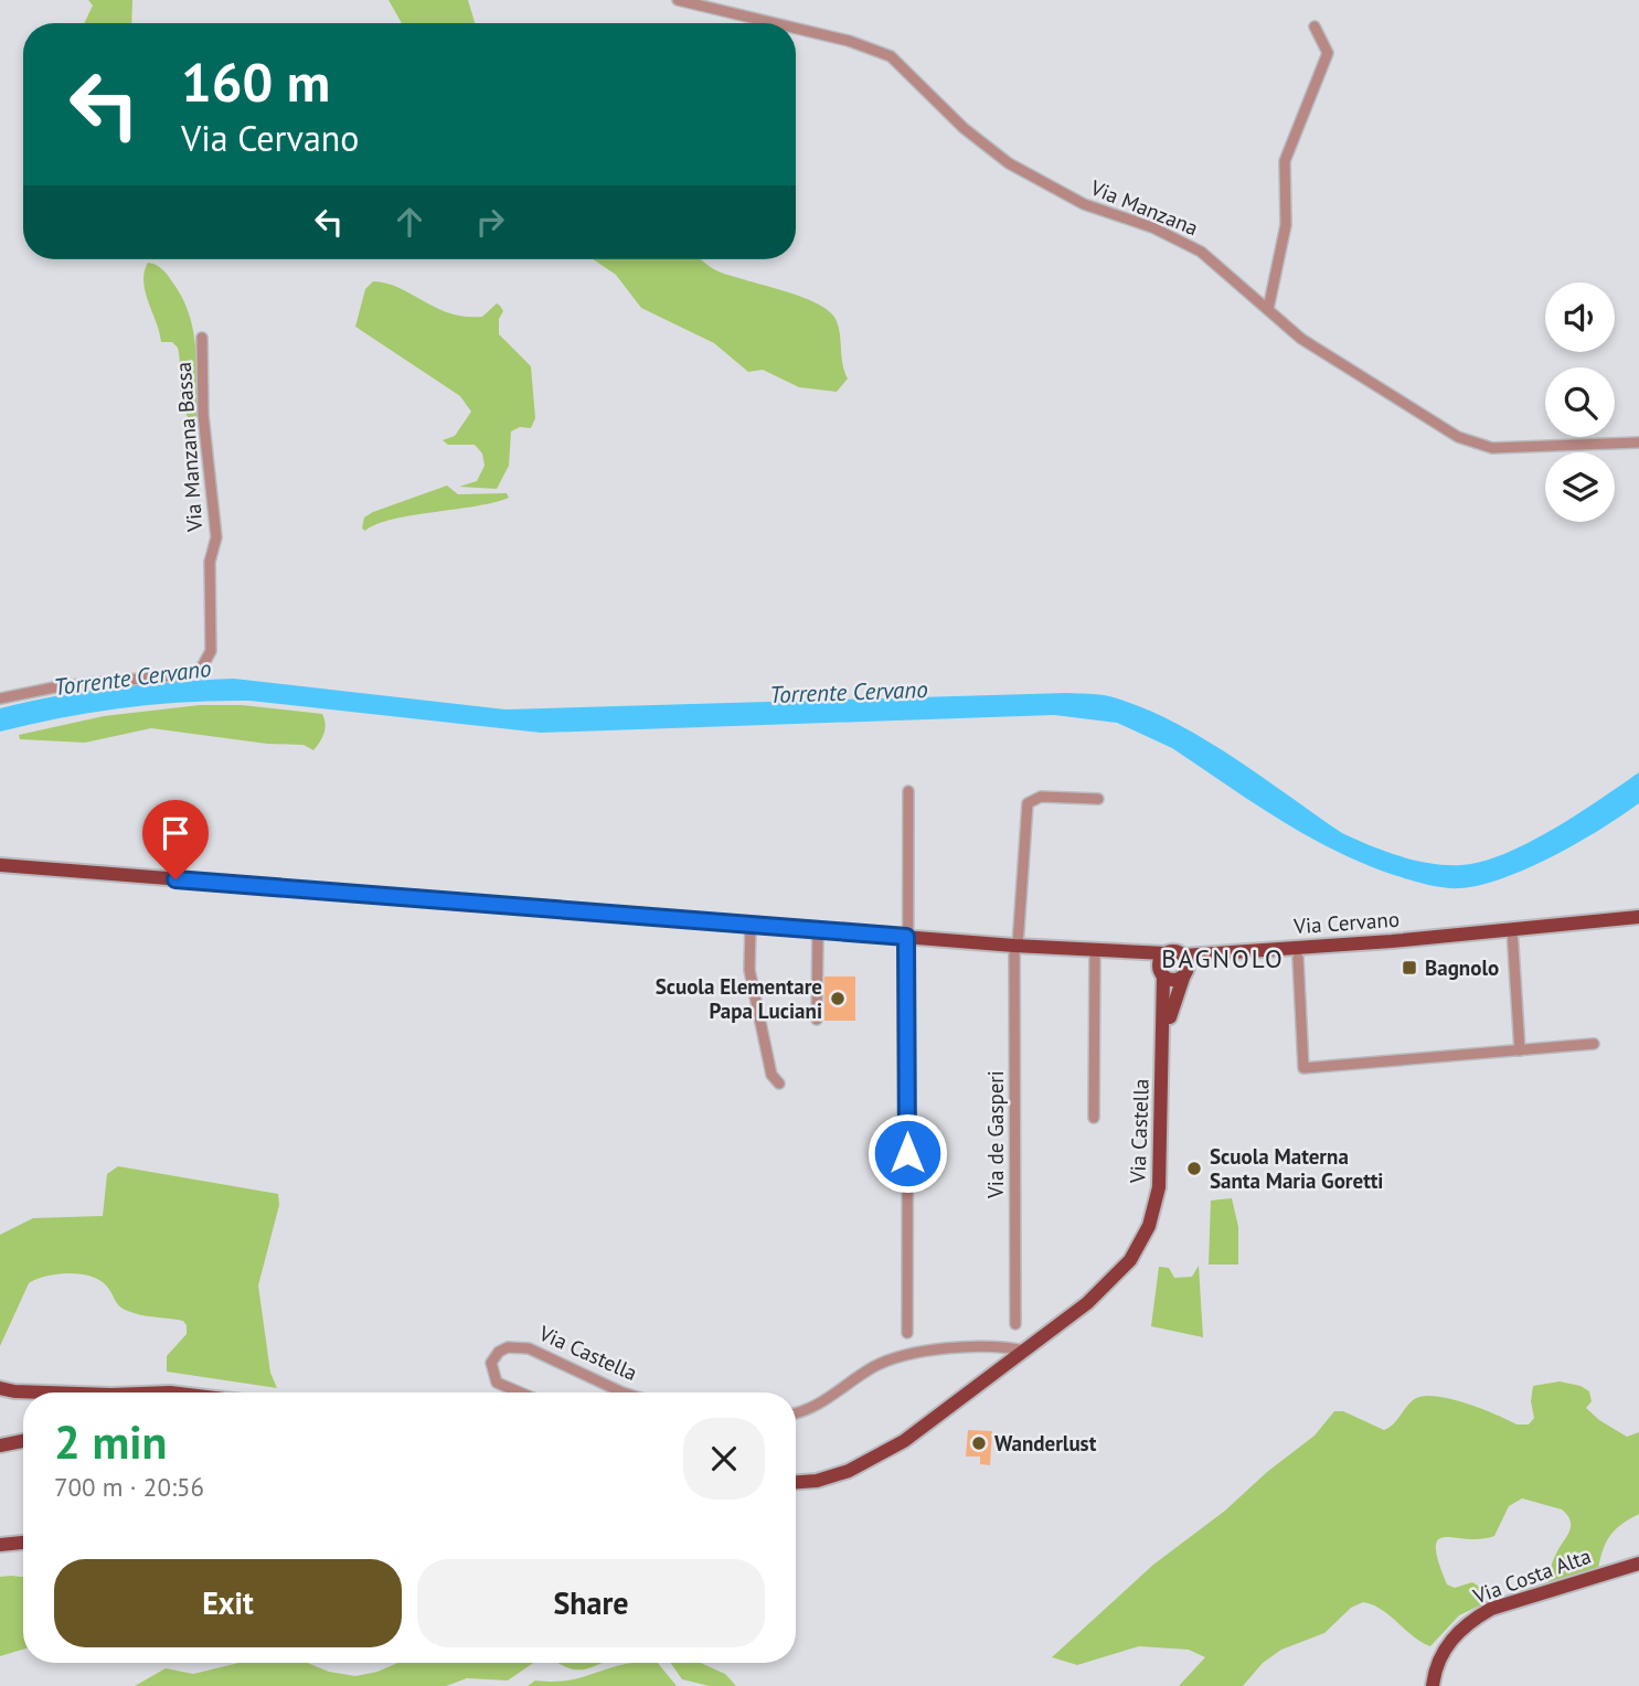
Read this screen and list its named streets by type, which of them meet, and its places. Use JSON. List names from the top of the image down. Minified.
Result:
{"streets":{"main road":["Via Cervano","Via Castella","Via Costa Alta"],"street":["Via Manzana","Via Manzana Bassa","Via de Gasperi"]},"districts":["BAGNOLO"],"water":["Torrente Cervano"],"places":{"transit":["Bagnolo"],"other":["Scuola Elementare Papa Luciani","Scuola Materna Santa Maria Goretti","Wanderlust"]},"page":{"turn":["160 m","Via Cervano"],"heading":["2 min","700 m · 20:56"],"buttons":["Exit","Share"]}}
